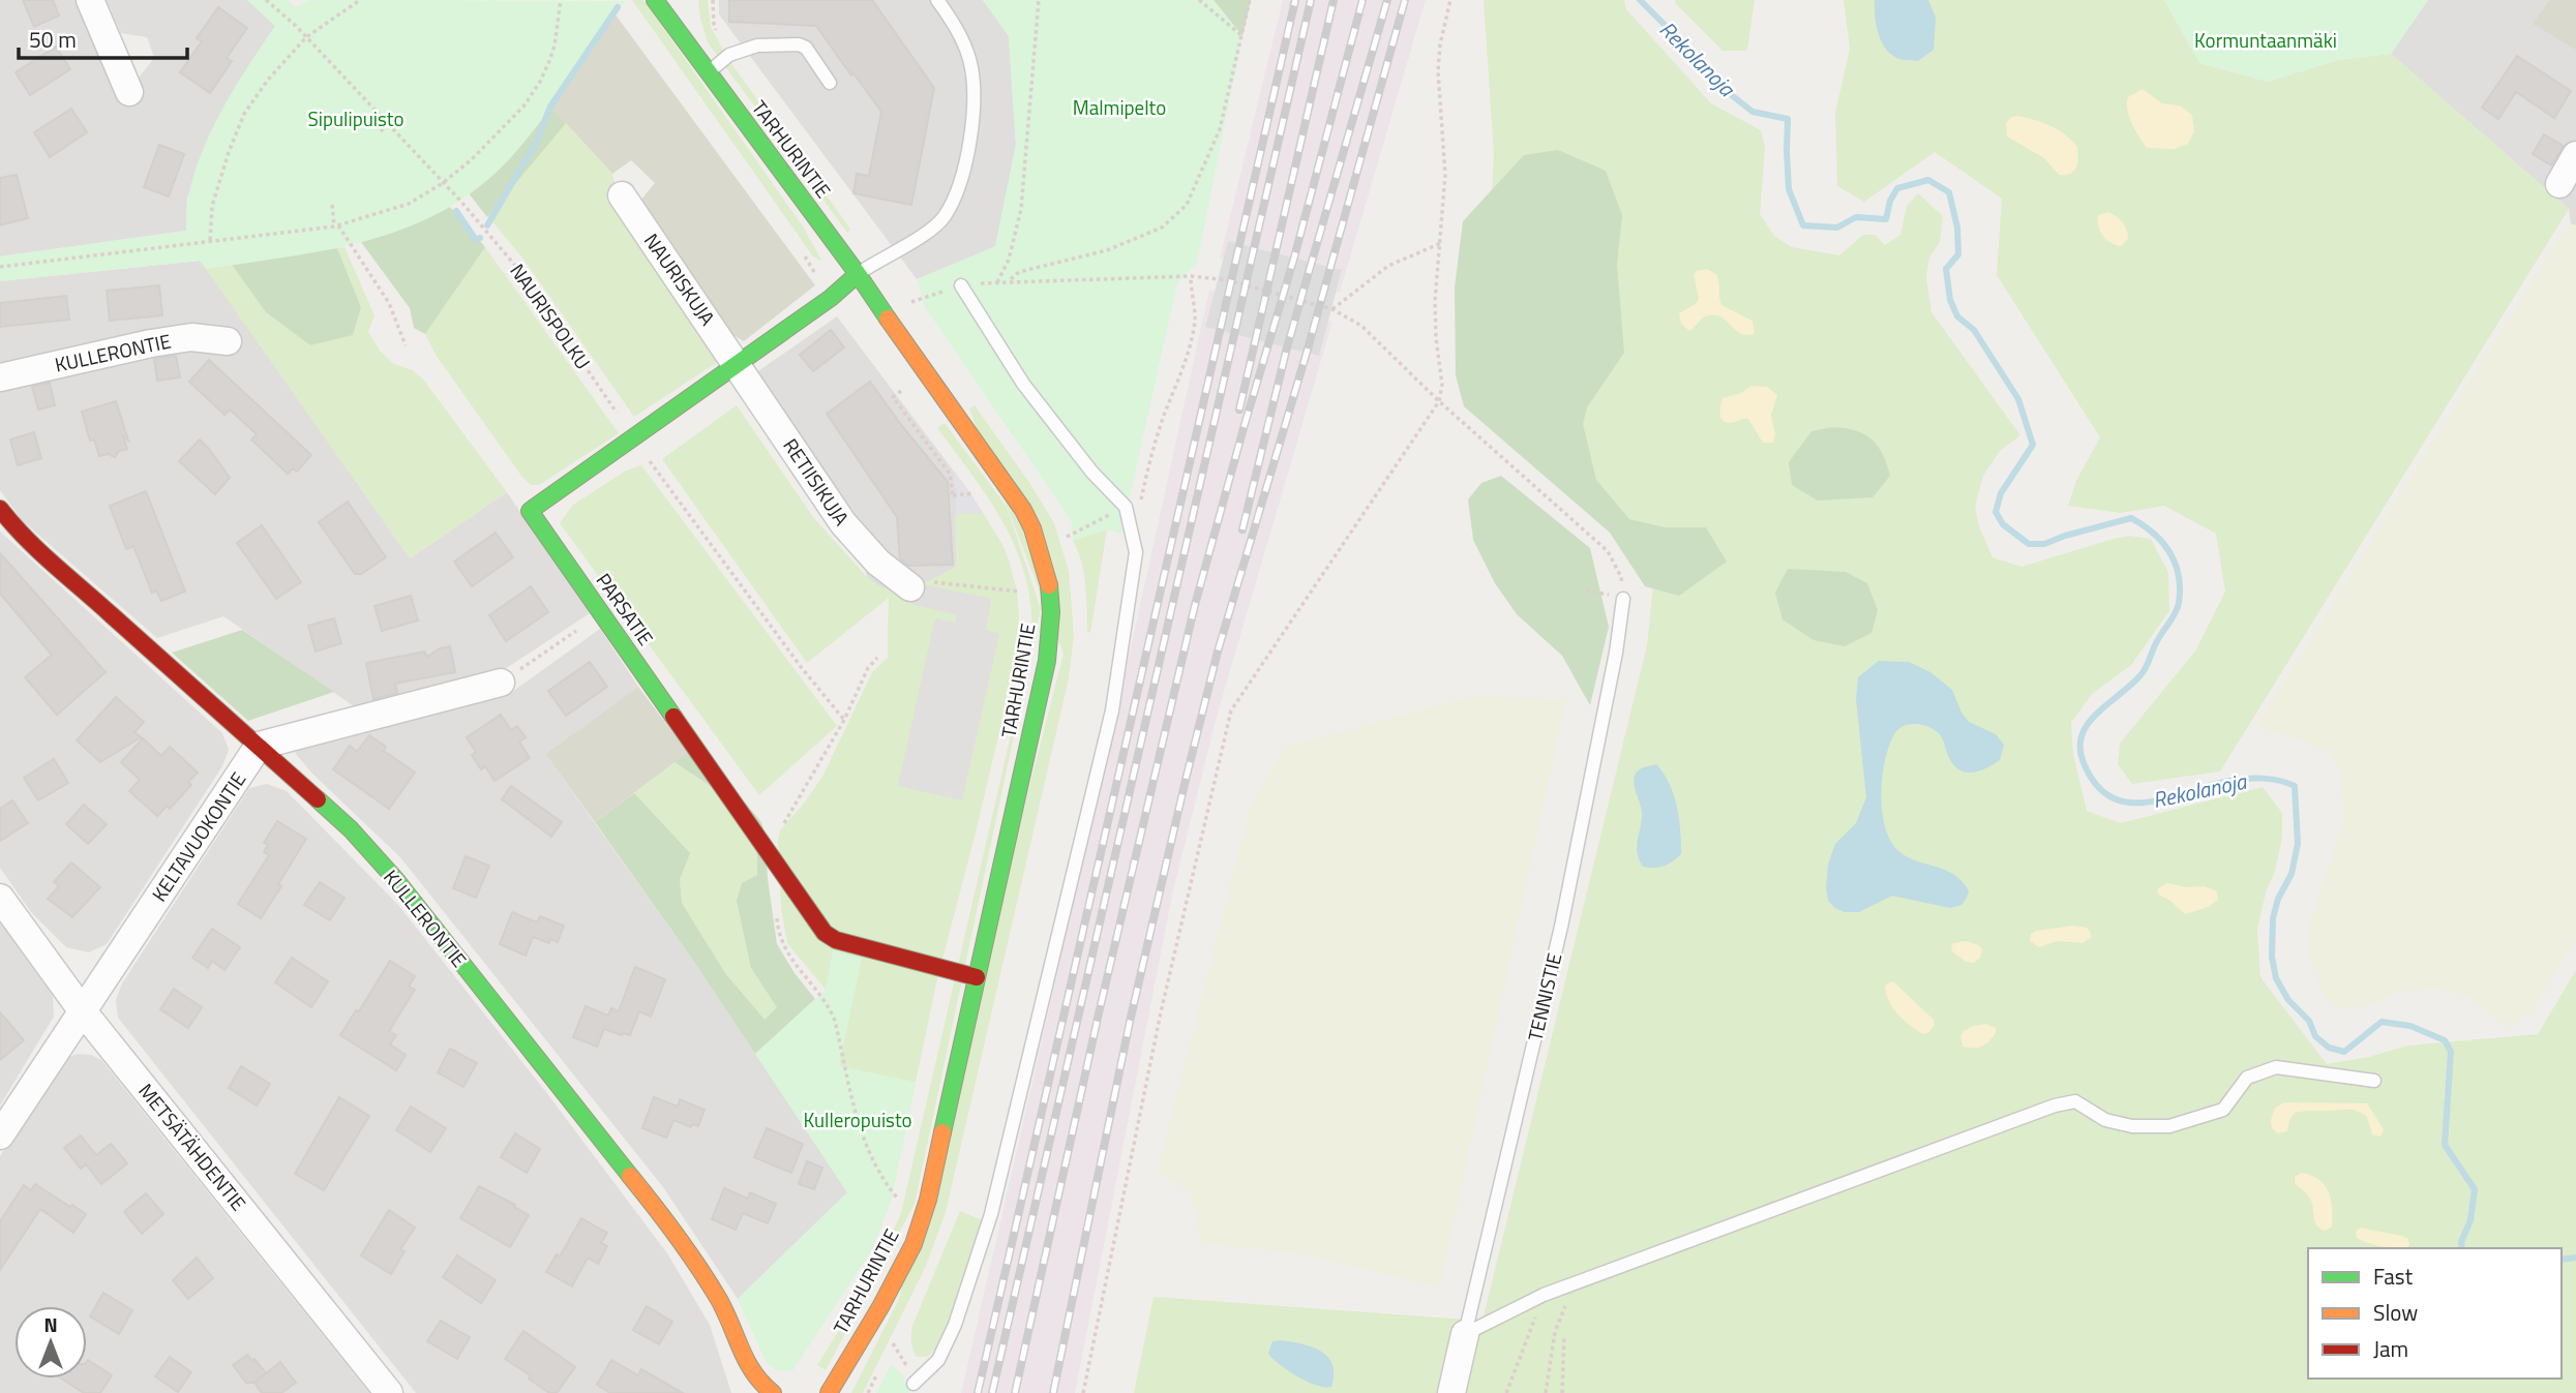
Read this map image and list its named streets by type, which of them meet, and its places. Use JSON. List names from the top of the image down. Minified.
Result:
{"streets":{"street":["TARHURINTIE","NAURISKUJA","KULLERONTIE","RETIISIKUJA","PARSATIE","KELTAVUOKONTIE","TENNISTIE","METSÄTÄHDENTIE"],"path":["NAURISPOLKU"]},"crossings":[["TARHURINTIE","PARSATIE"],["NAURISKUJA","RETIISIKUJA"],["NAURISKUJA","PARSATIE"],["NAURISPOLKU","PARSATIE"],["KULLERONTIE","KELTAVUOKONTIE"],["RETIISIKUJA","PARSATIE"],["KELTAVUOKONTIE","METSÄTÄHDENTIE"]],"water":["Rekolanoja"],"parks":["Kormuntaanmäki","Malmipelto","Sipulipuisto","Kulleropuisto"],"legend":["Fast","Slow","Jam"],"scale_bar":"50 m","north":"top"}
